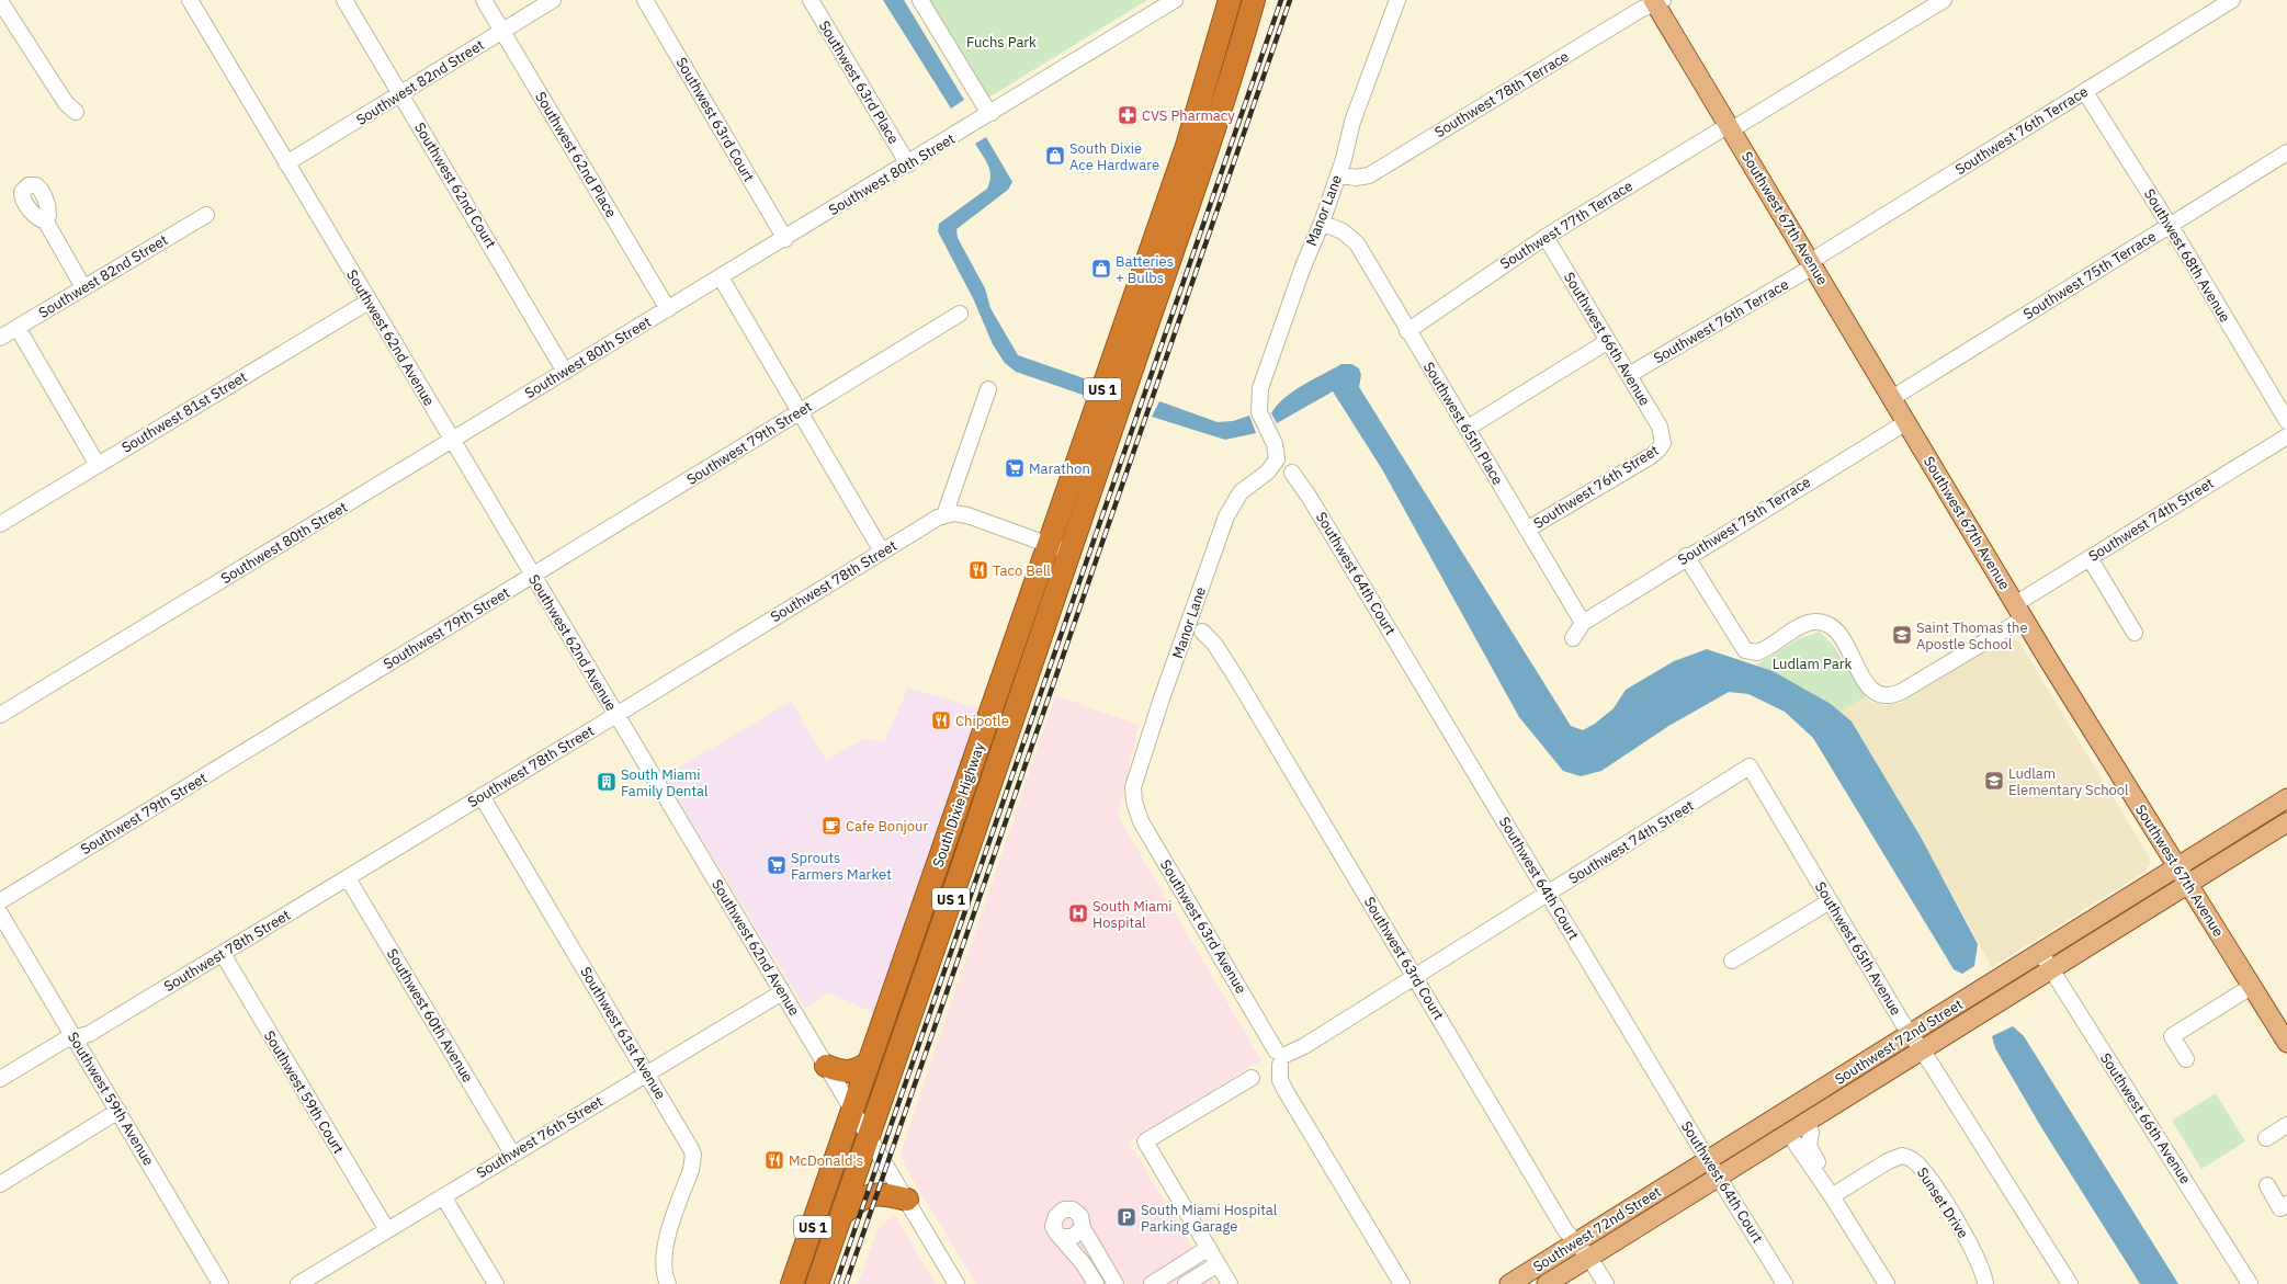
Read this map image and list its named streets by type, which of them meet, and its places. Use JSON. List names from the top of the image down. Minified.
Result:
{"streets":{"highway":["US 1","South Dixie Highway"],"main road":["Southwest 67th Avenue","Southwest 72nd Street"],"street":["Southwest 82nd Street","Southwest 63rd Place","Southwest 78th Terrace","Southwest 63rd Court","Southwest 76th Terrace","Southwest 62nd Place","Southwest 80th Street","Southwest 62nd Court","Manor Lane","Southwest 77th Terrace","Southwest 68th Avenue","Southwest 75th Terrace","Southwest 62nd Avenue","Southwest 66th Avenue","Southwest 81st Street","Southwest 65th Place","Southwest 79th Street","Southwest 76th Street","Southwest 74th Street","Southwest 64th Court","Southwest 78th Street","Southwest 63rd Avenue","Southwest 65th Avenue","Southwest 60th Avenue","Southwest 61st Avenue","Southwest 59th Court","Southwest 59th Avenue","Sunset Drive"]},"crossings":[["Southwest 82nd Street","Southwest 62nd Place"],["Southwest 82nd Street","Southwest 62nd Court"],["Southwest 82nd Street","Southwest 62nd Avenue"],["Southwest 63rd Place","Southwest 80th Street"],["Southwest 78th Terrace","Manor Lane"],["Southwest 78th Terrace","Southwest 67th Avenue"],["Southwest 63rd Court","Southwest 80th Street"],["Southwest 63rd Court","Southwest 74th Street"],["Southwest 63rd Court","Southwest 72nd Street"],["Southwest 76th Terrace","Southwest 67th Avenue"],["Southwest 76th Terrace","Southwest 68th Avenue"],["Southwest 76th Terrace","Southwest 66th Avenue"],["Southwest 62nd Place","Southwest 80th Street"],["Southwest 80th Street","Southwest 62nd Court"],["Southwest 80th Street","Southwest 62nd Avenue"],["Manor Lane","Southwest 65th Place"],["Manor Lane","Southwest 63rd Avenue"],["Southwest 67th Avenue","Southwest 77th Terrace"],["Southwest 67th Avenue","Southwest 75th Terrace"],["Southwest 67th Avenue","Southwest 74th Street"],["Southwest 67th Avenue","Southwest 72nd Street"],["Southwest 77th Terrace","Southwest 66th Avenue"],["Southwest 77th Terrace","Southwest 65th Place"],["Southwest 68th Avenue","Southwest 75th Terrace"],["Southwest 75th Terrace","Southwest 65th Place"],["Southwest 75th Terrace","Southwest 74th Street"],["Southwest 62nd Avenue","Southwest 81st Street"],["Southwest 62nd Avenue","Southwest 79th Street"],["Southwest 62nd Avenue","Southwest 76th Street"],["Southwest 62nd Avenue","Southwest 78th Street"],["Southwest 62nd Avenue","South Dixie Highway"],["Southwest 66th Avenue","Southwest 76th Street"],["Southwest 66th Avenue","Southwest 72nd Street"],["Southwest 65th Place","Southwest 76th Street"],["Southwest 76th Street","Southwest 60th Avenue"],["Southwest 76th Street","Southwest 61st Avenue"],["Southwest 76th Street","Southwest 59th Court"],["Southwest 74th Street","Southwest 64th Court"],["Southwest 74th Street","Southwest 63rd Avenue"],["Southwest 74th Street","Southwest 65th Avenue"],["Southwest 64th Court","Southwest 72nd Street"],["Southwest 78th Street","South Dixie Highway"],["Southwest 78th Street","Southwest 60th Avenue"],["Southwest 78th Street","Southwest 61st Avenue"],["Southwest 78th Street","Southwest 59th Court"],["Southwest 78th Street","Southwest 59th Avenue"],["Southwest 65th Avenue","Southwest 72nd Street"]],"parks":["Fuchs Park","Ludlam Park"],"places":{"pharmacy":["CVS Pharmacy"],"shop":["South Dixie Ace Hardware","Batteries + Bulbs"],"supermarket":["Marathon","Sprouts Farmers Market"],"restaurant":["Taco Bell","Chipotle","McDonald's"],"school or university":["Saint Thomas the Apostle School","Ludlam Elementary School"],"building":["South Miami Family Dental"],"cafe":["Cafe Bonjour"],"hospital":["South Miami Hospital"],"parking":["South Miami Hospital Parking Garage"]}}
